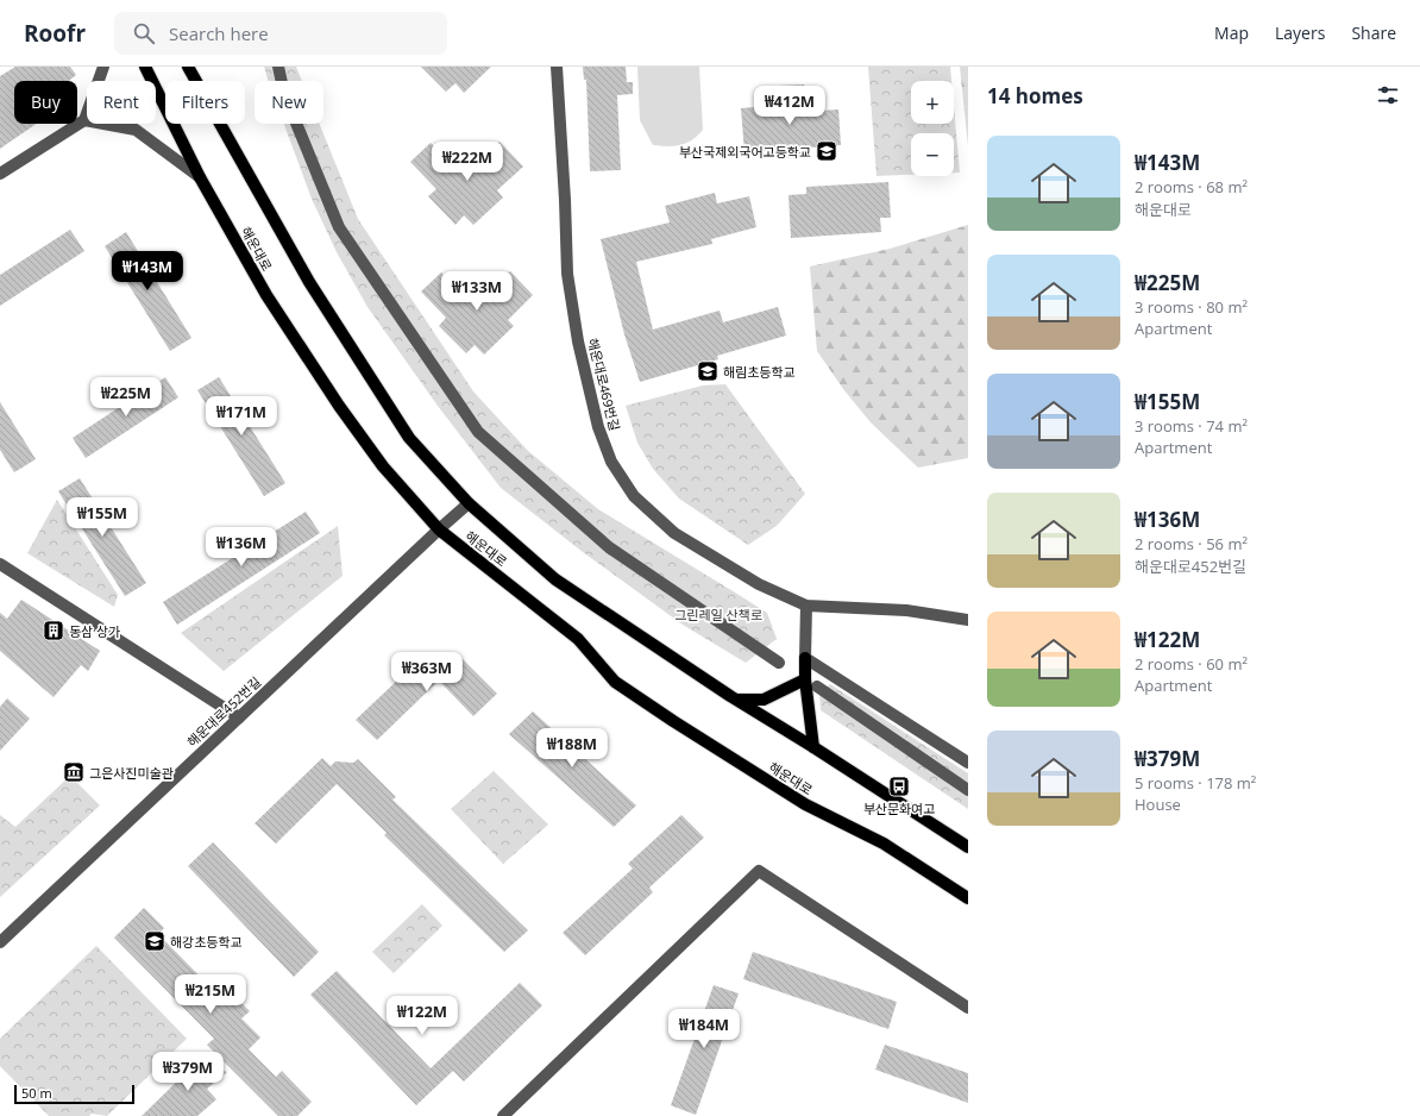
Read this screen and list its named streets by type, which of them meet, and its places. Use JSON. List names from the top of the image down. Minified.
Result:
{"streets":{"main road":["해운대로"],"street":["해운대로469번길","해운대로452번길"]},"crossings":[["해운대로","해운대로452번길"]],"parks":["그린레일 산책로"],"places":{"school or university":["부산국제외국어고등학교","해림초등학교","해강초등학교"],"building":["동삼 상가"],"museum":["그은사진미술관"],"bus stop":["부산문화여고"]},"scale_bar":"50 m","page":{"header":"Roofr","search":"Search here","nav":["Map","Layers","Share"],"heading":"14 homes","map_buttons":["+","−"],"chip":["Buy","Rent","Filters","New"],"price":["₩412M","₩222M","₩143M","₩133M","₩225M","₩171M","₩155M","₩136M","₩363M","₩188M","₩215M","₩122M","₩184M","₩379M"],"list":[{"name":"₩143M","note":"2 rooms · 68 m² · 해운대로"},{"name":"₩225M","note":"3 rooms · 80 m² · Apartment"},{"name":"₩155M","note":"3 rooms · 74 m² · Apartment"},{"name":"₩136M","note":"2 rooms · 56 m² · 해운대로452번길"},{"name":"₩122M","note":"2 rooms · 60 m² · Apartment"},{"name":"₩379M","note":"5 rooms · 178 m² · House"}],"scale":"50 m"}}
